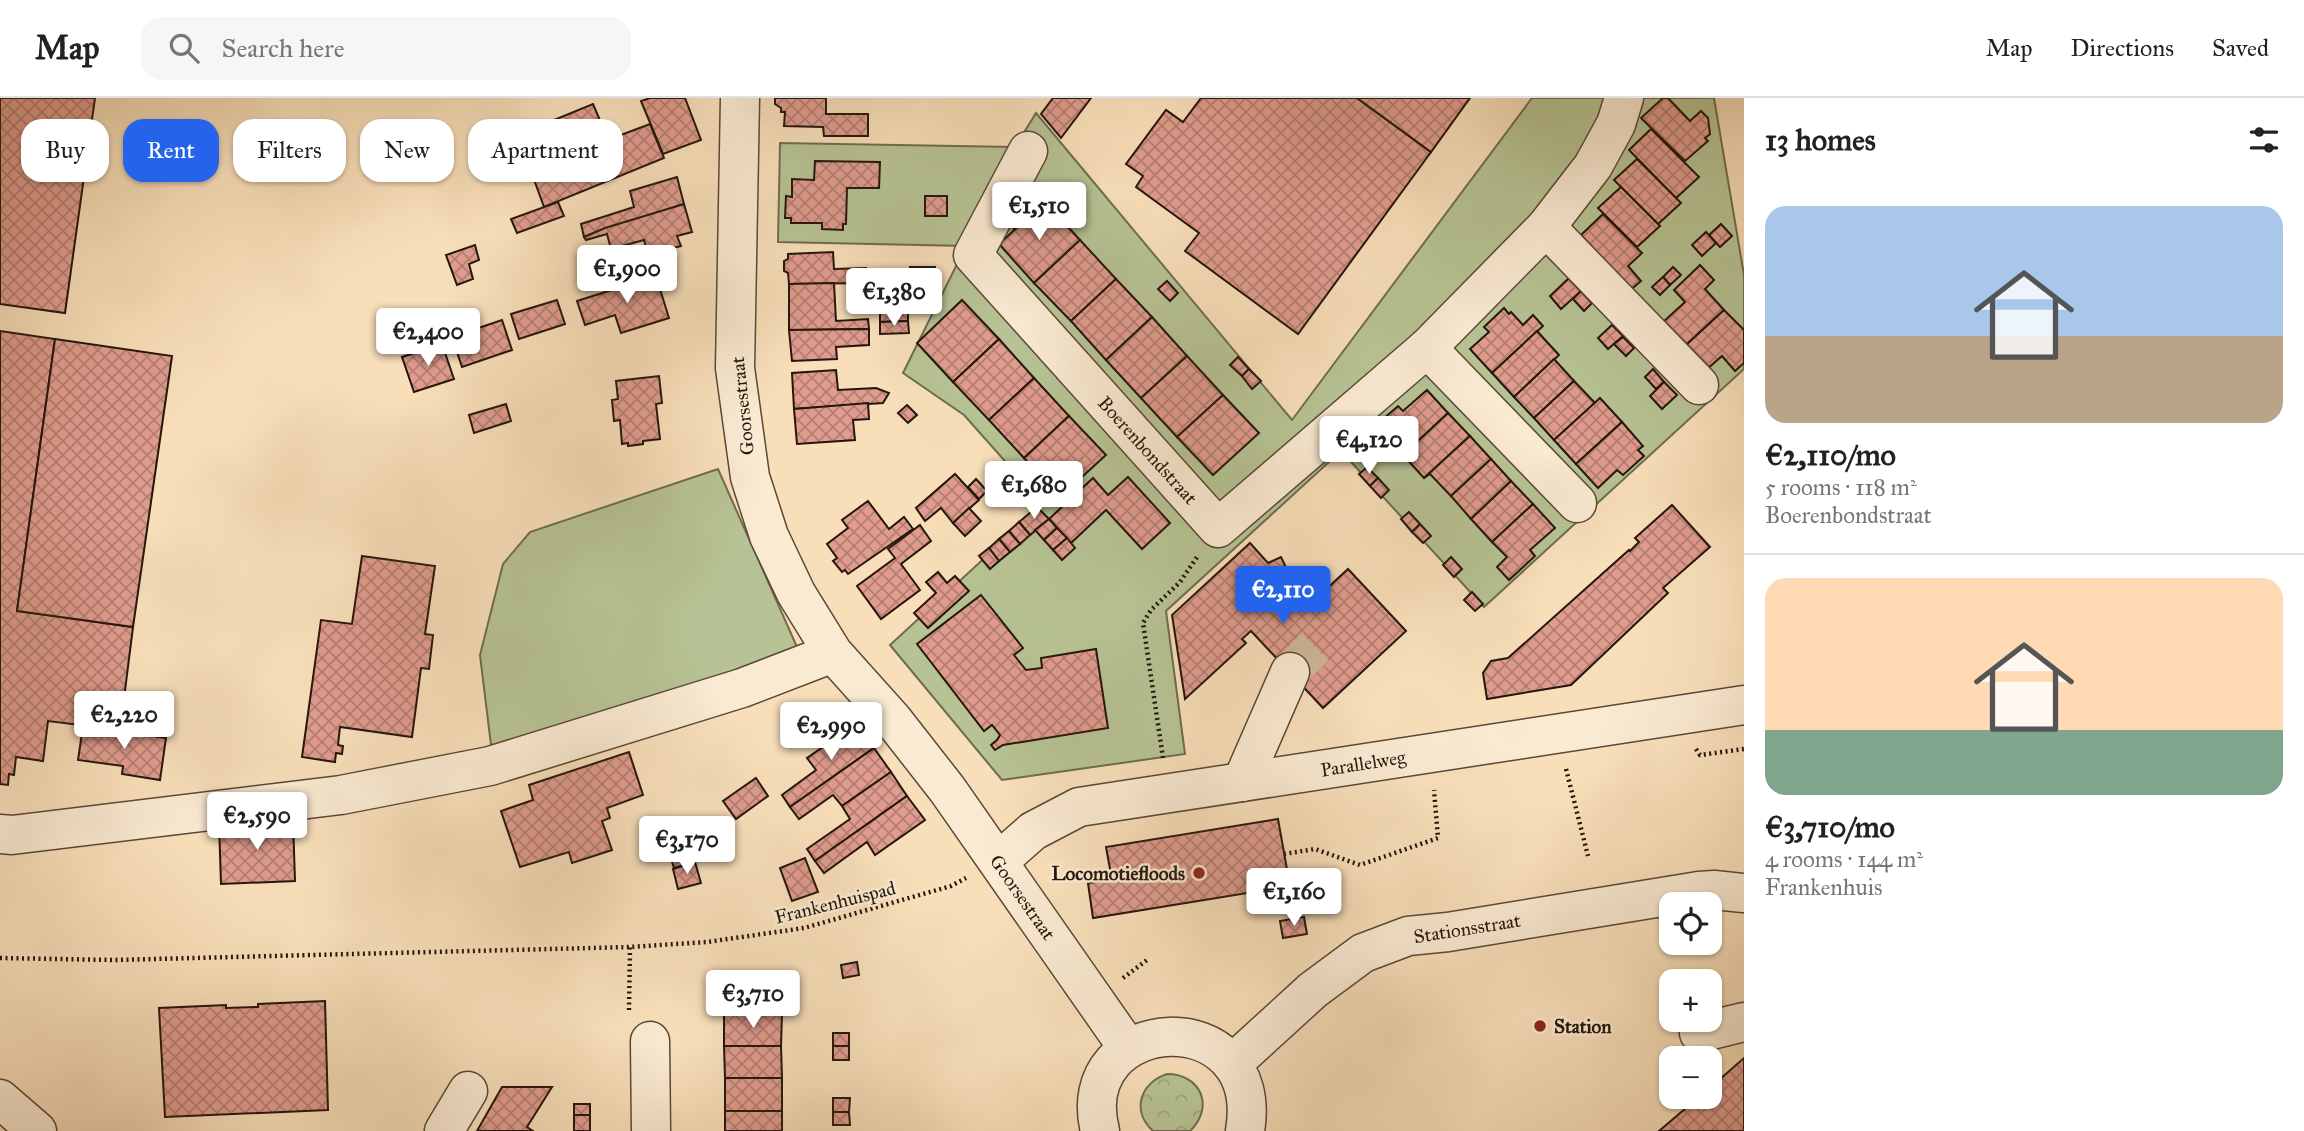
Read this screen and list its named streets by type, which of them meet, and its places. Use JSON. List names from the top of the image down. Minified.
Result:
{"streets":{"street":["Goorsestraat","Boerenbondstraat","Parallelweg","Stationsstraat"],"path":["Frankenhuispad"]},"crossings":[["Goorsestraat","Parallelweg"],["Goorsestraat","Frankenhuispad"],["Parallelweg","Frankenhuispad"]],"places":["Locomotiefloods","Station"],"page":{"header":"Map","search":"Search here","nav":["Map","Directions","Saved"],"heading":"13 homes","chip":["Buy","Rent","Filters","New","Apartment"],"price":["€1,510","€1,900","€1,380","€2,400","€4,120","€1,680","€2,110","€2,220","€2,990","€2,590","€3,170","€1,160","€3,710"],"list":[{"name":"€2,110/mo","note":"5 rooms · 118 m² · Boerenbondstraat"},{"name":"€3,710/mo","note":"4 rooms · 144 m² · Frankenhuis"}],"map_buttons":["+","−"]}}
